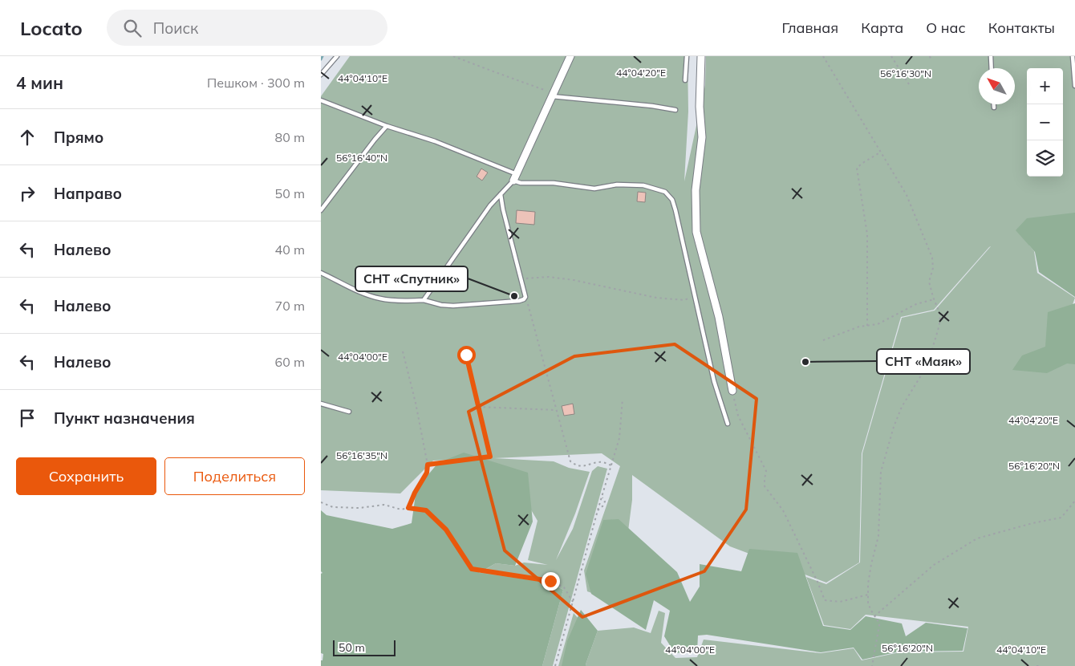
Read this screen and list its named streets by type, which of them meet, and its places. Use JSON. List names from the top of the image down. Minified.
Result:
{"places":["СНТ «Спутник»","СНТ «Маяк»"],"scale_bar":"50 m","north":"top left","page":{"header":"Locato","search":"Поиск","nav":["Главная","Карта","О нас","Контакты"],"heading":["4 мин","Пешком · 300 m"],"map_buttons":["+","−"],"list":[["Прямо","80 m"],["Направо","50 m"],["Налево","40 m"],["Налево","70 m"],["Налево","60 m"],"Пункт назначения"],"buttons":["Сохранить","Поделиться"],"scale":"50 m"},"coordinates":["44°04'20\"E","56°16'30\"N","44°04'10\"E","56°16'40\"N","44°04'00\"E","56°16'35\"N","56°16'20\"N"]}
